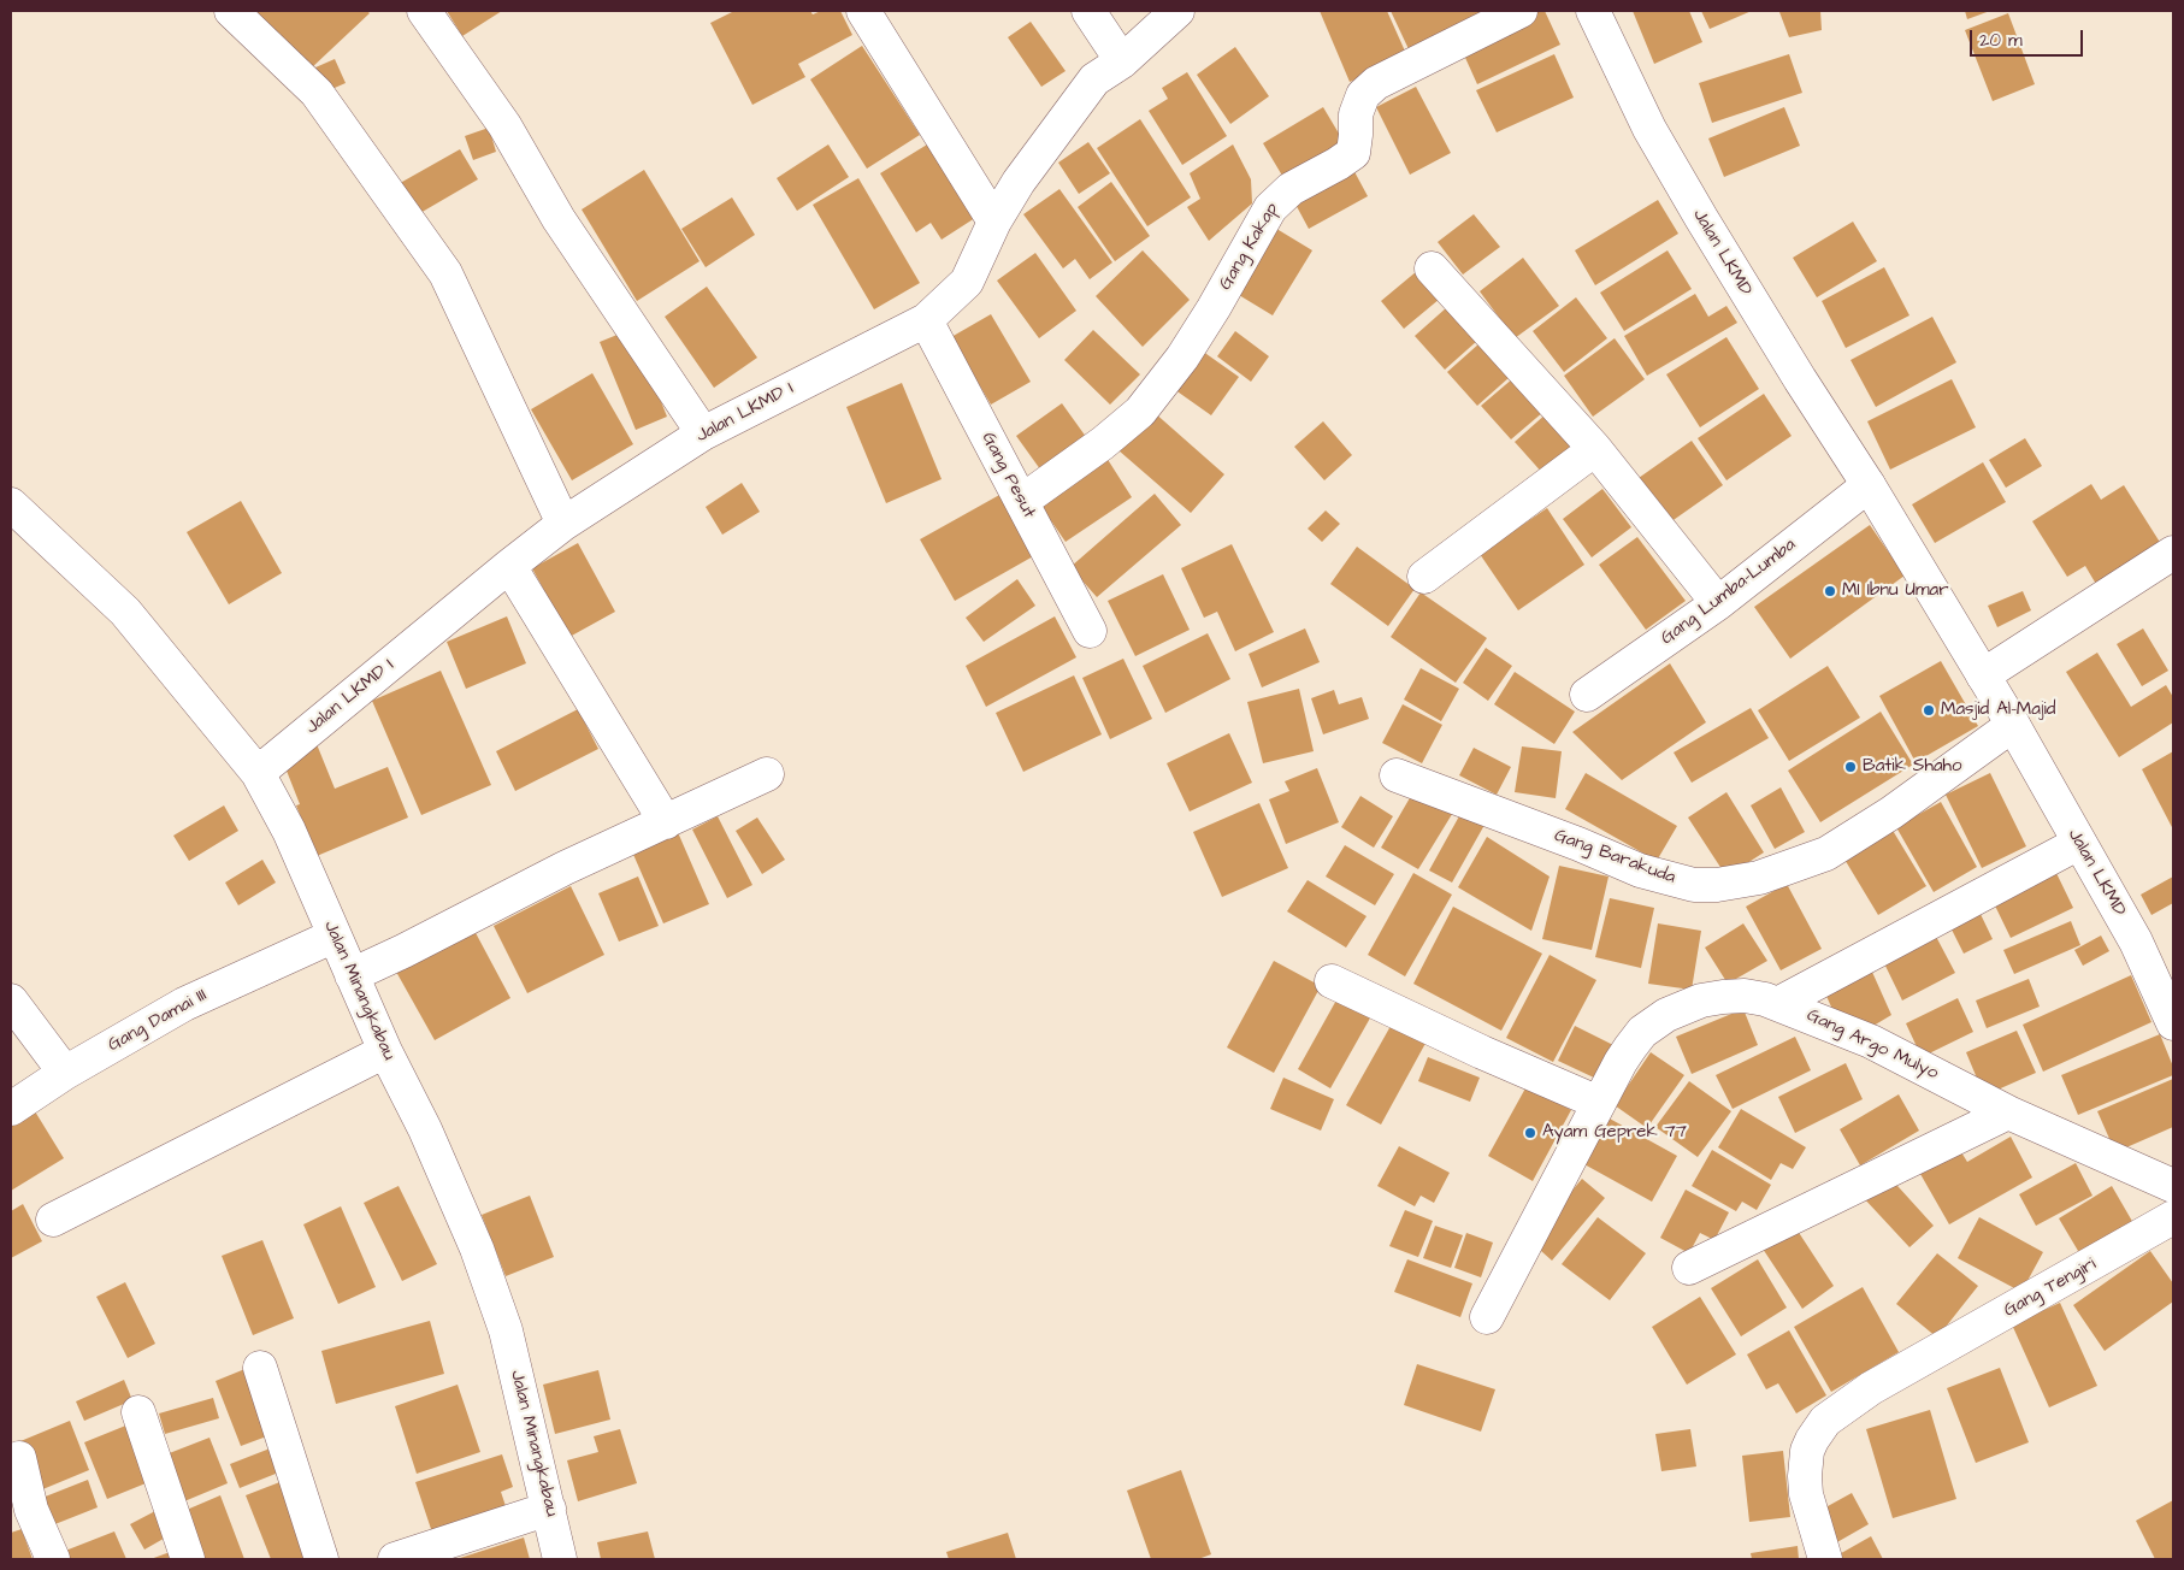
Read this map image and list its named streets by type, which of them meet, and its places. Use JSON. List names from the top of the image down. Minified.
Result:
{"streets":{"street":["Gang Kakap","Jalan LKMD","Jalan LKMD I","Gang Pesut","Gang Lumba-Lumba","Gang Barakuda","Jalan Minangkabau","Gang Damai III","Gang Argo Mulyo","Gang Tengiri"]},"crossings":[["Gang Kakap","Gang Pesut"],["Jalan LKMD","Gang Lumba-Lumba"],["Jalan LKMD","Gang Barakuda"],["Jalan LKMD I","Gang Pesut"],["Jalan LKMD I","Jalan Minangkabau"],["Jalan Minangkabau","Gang Damai III"]],"places":["MI Ibnu Umar","Masjid Al-Majid","Batik Shaho","Ayam Geprek 77"],"scale_bar":"20 m"}
